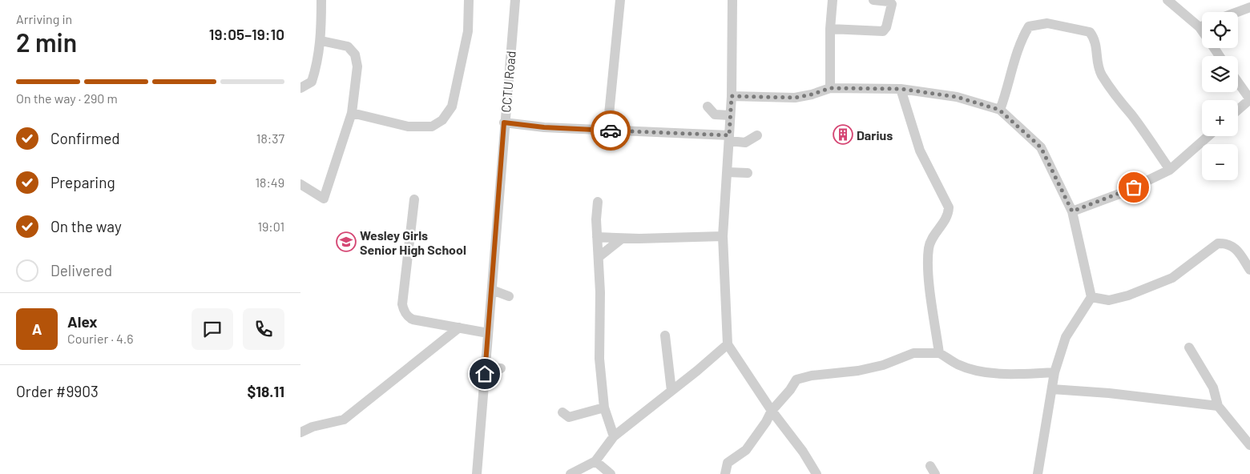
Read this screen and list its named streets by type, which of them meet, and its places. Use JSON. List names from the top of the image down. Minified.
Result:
{"streets":{"street":["CCTU Road"]},"places":{"building":["Darius"],"school or university":["Wesley Girls Senior High School"]},"page":{"heading":["2 min","Arriving in","19:05–19:10"],"panel":["Alex","Courier · 4.6","Order #9903","$18.11"],"map_buttons":["+","−"],"bar":"On the way · 290 m","list":[["Confirmed","18:37"],["Preparing","18:49"],["On the way","19:01"],"Delivered"],"round":"A"}}
